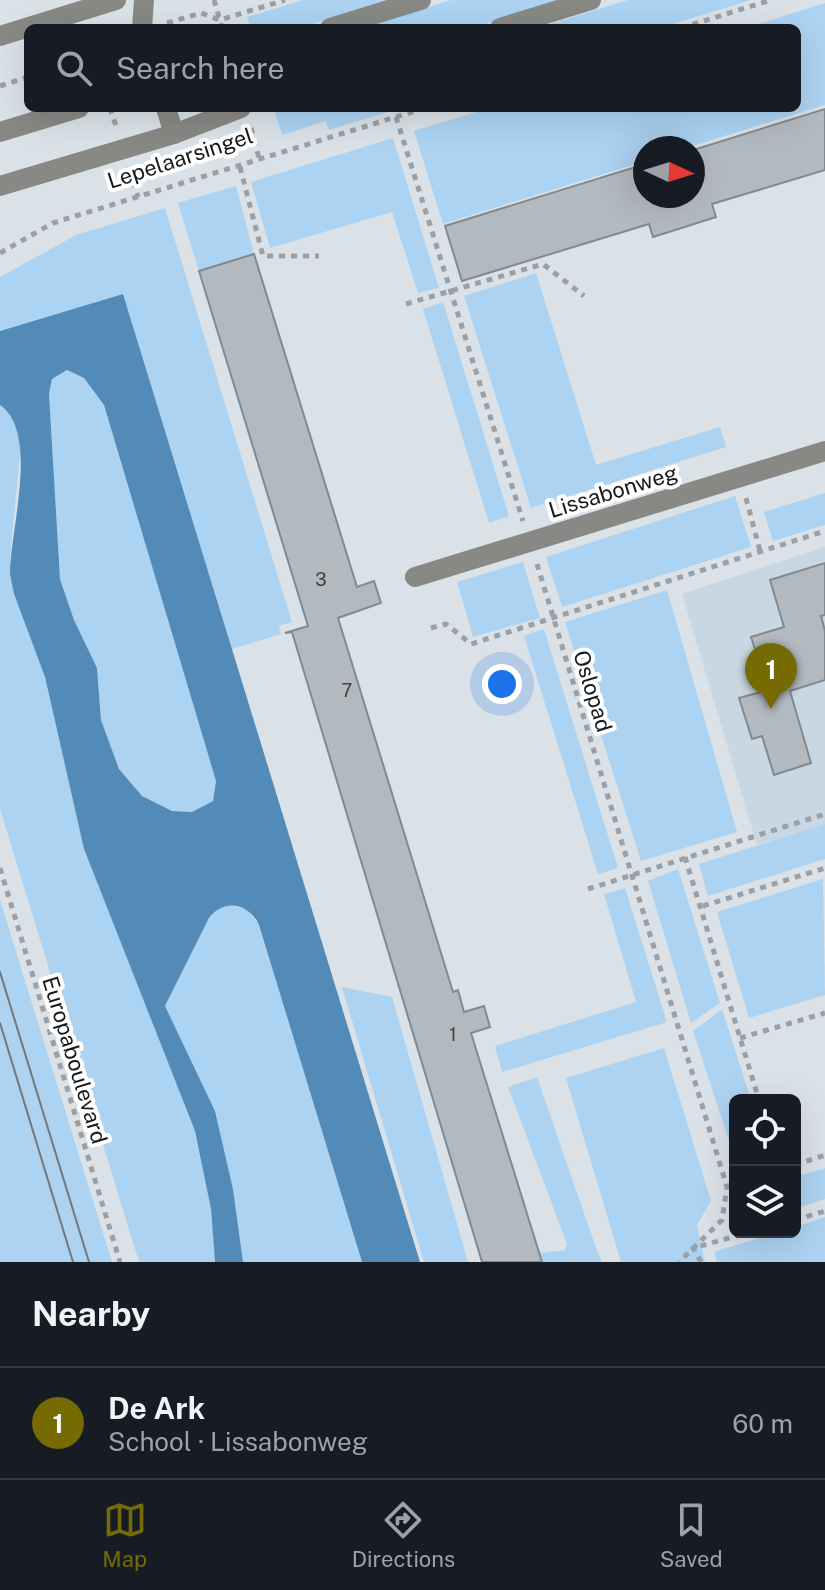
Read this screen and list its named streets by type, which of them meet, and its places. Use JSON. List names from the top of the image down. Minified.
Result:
{"streets":{"street":["Lepelaarsingel","Lissabonweg"],"path":["Oslopad","Europaboulevard"]},"crossings":[["Lepelaarsingel","Oslopad"],["Lissabonweg","Oslopad"]],"house_numbers":["3","7","1"],"north":"right","page":{"search":"Search here","pins":"1","heading":"Nearby","list":[{"mark":"1","name":"De Ark","note":"School · Lissabonweg","value":"60 m"}],"nav":["Map","Directions","Saved"]}}
